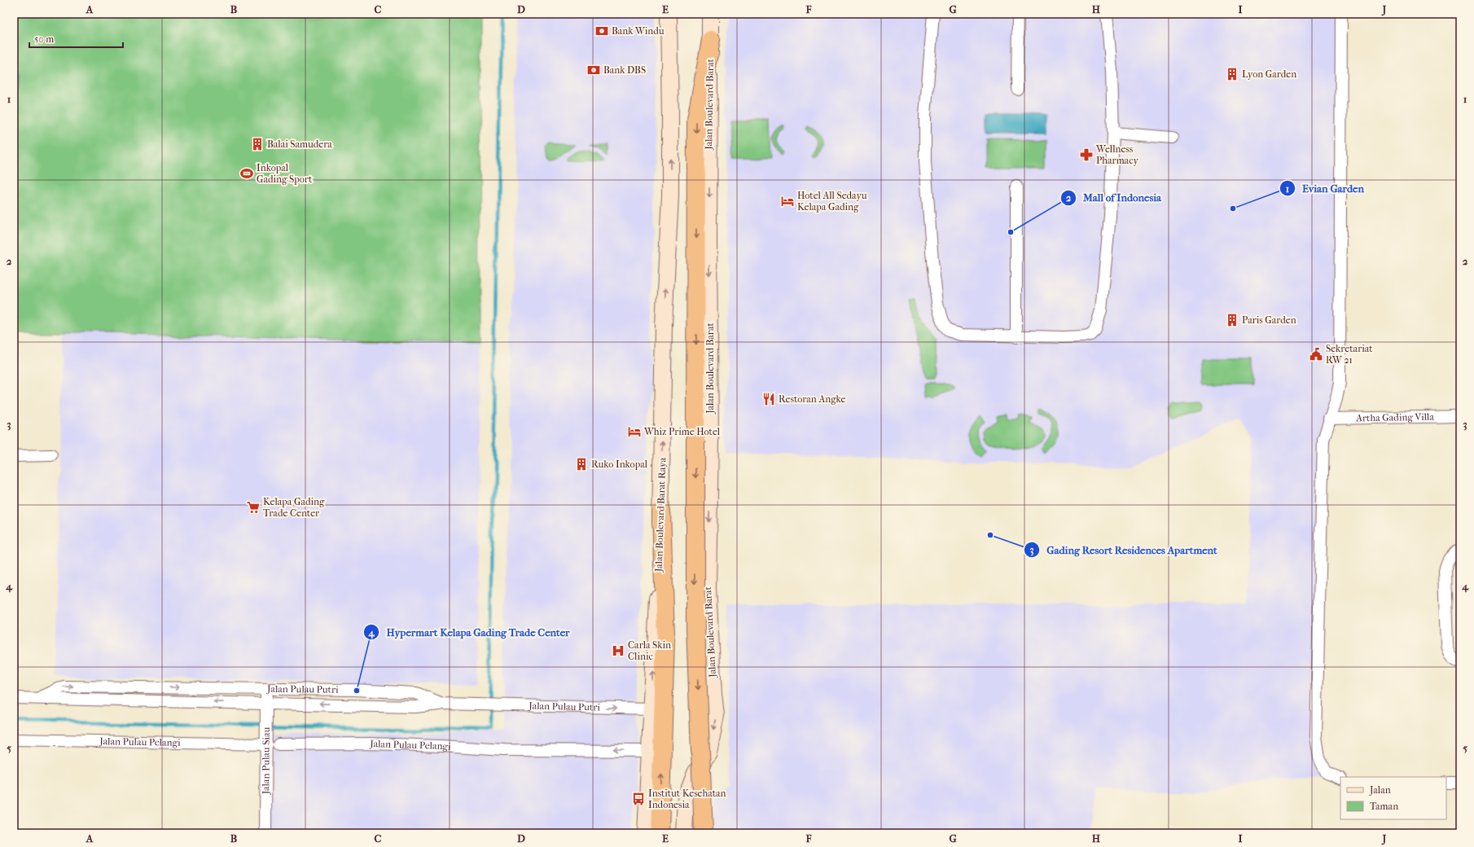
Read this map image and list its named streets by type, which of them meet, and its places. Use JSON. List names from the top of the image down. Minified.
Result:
{"streets":{"main road":["Jalan Boulevard Barat","Jalan Boulevard Barat Raya"],"street":["Artha Gading Villa","Jalan Pulau Putri","Jalan Pulau Pelangi","Jalan Pulau Siau"]},"crossings":[["Jalan Boulevard Barat Raya","Jalan Pulau Putri"],["Jalan Boulevard Barat Raya","Jalan Pulau Pelangi"],["Jalan Pulau Putri","Jalan Pulau Siau"],["Jalan Pulau Pelangi","Jalan Pulau Siau"]],"one_way":["Jalan Boulevard Barat","Jalan Boulevard Barat Raya"],"places":{"bank":["Bank Windu","Bank DBS"],"building":["Lyon Garden","Balai Samudera","Paris Garden","Ruko Inkopal"],"pharmacy":["Wellness Pharmacy"],"sports":["Inkopal Gading Sport"],"hotel":["Hotel All Sedayu Kelapa Gading","Whiz Prime Hotel"],"other":["Evian Garden","Mall of Indonesia","Gading Resort Residences Apartment","Hypermart Kelapa Gading Trade Center"],"public building":["Sekretariat RW 21"],"restaurant":["Restoran Angke"],"supermarket":["Kelapa Gading Trade Center"],"hospital":["Carla Skin Clinic"],"bus stop":["Institut Kesehatan Indonesia"]},"legend":["Jalan","Taman"],"scale_bar":"50 m","grid":{"columns":["A","B","C","D","E","F","G","H","I","J"],"rows":["1","2","3","4","5"]}}
